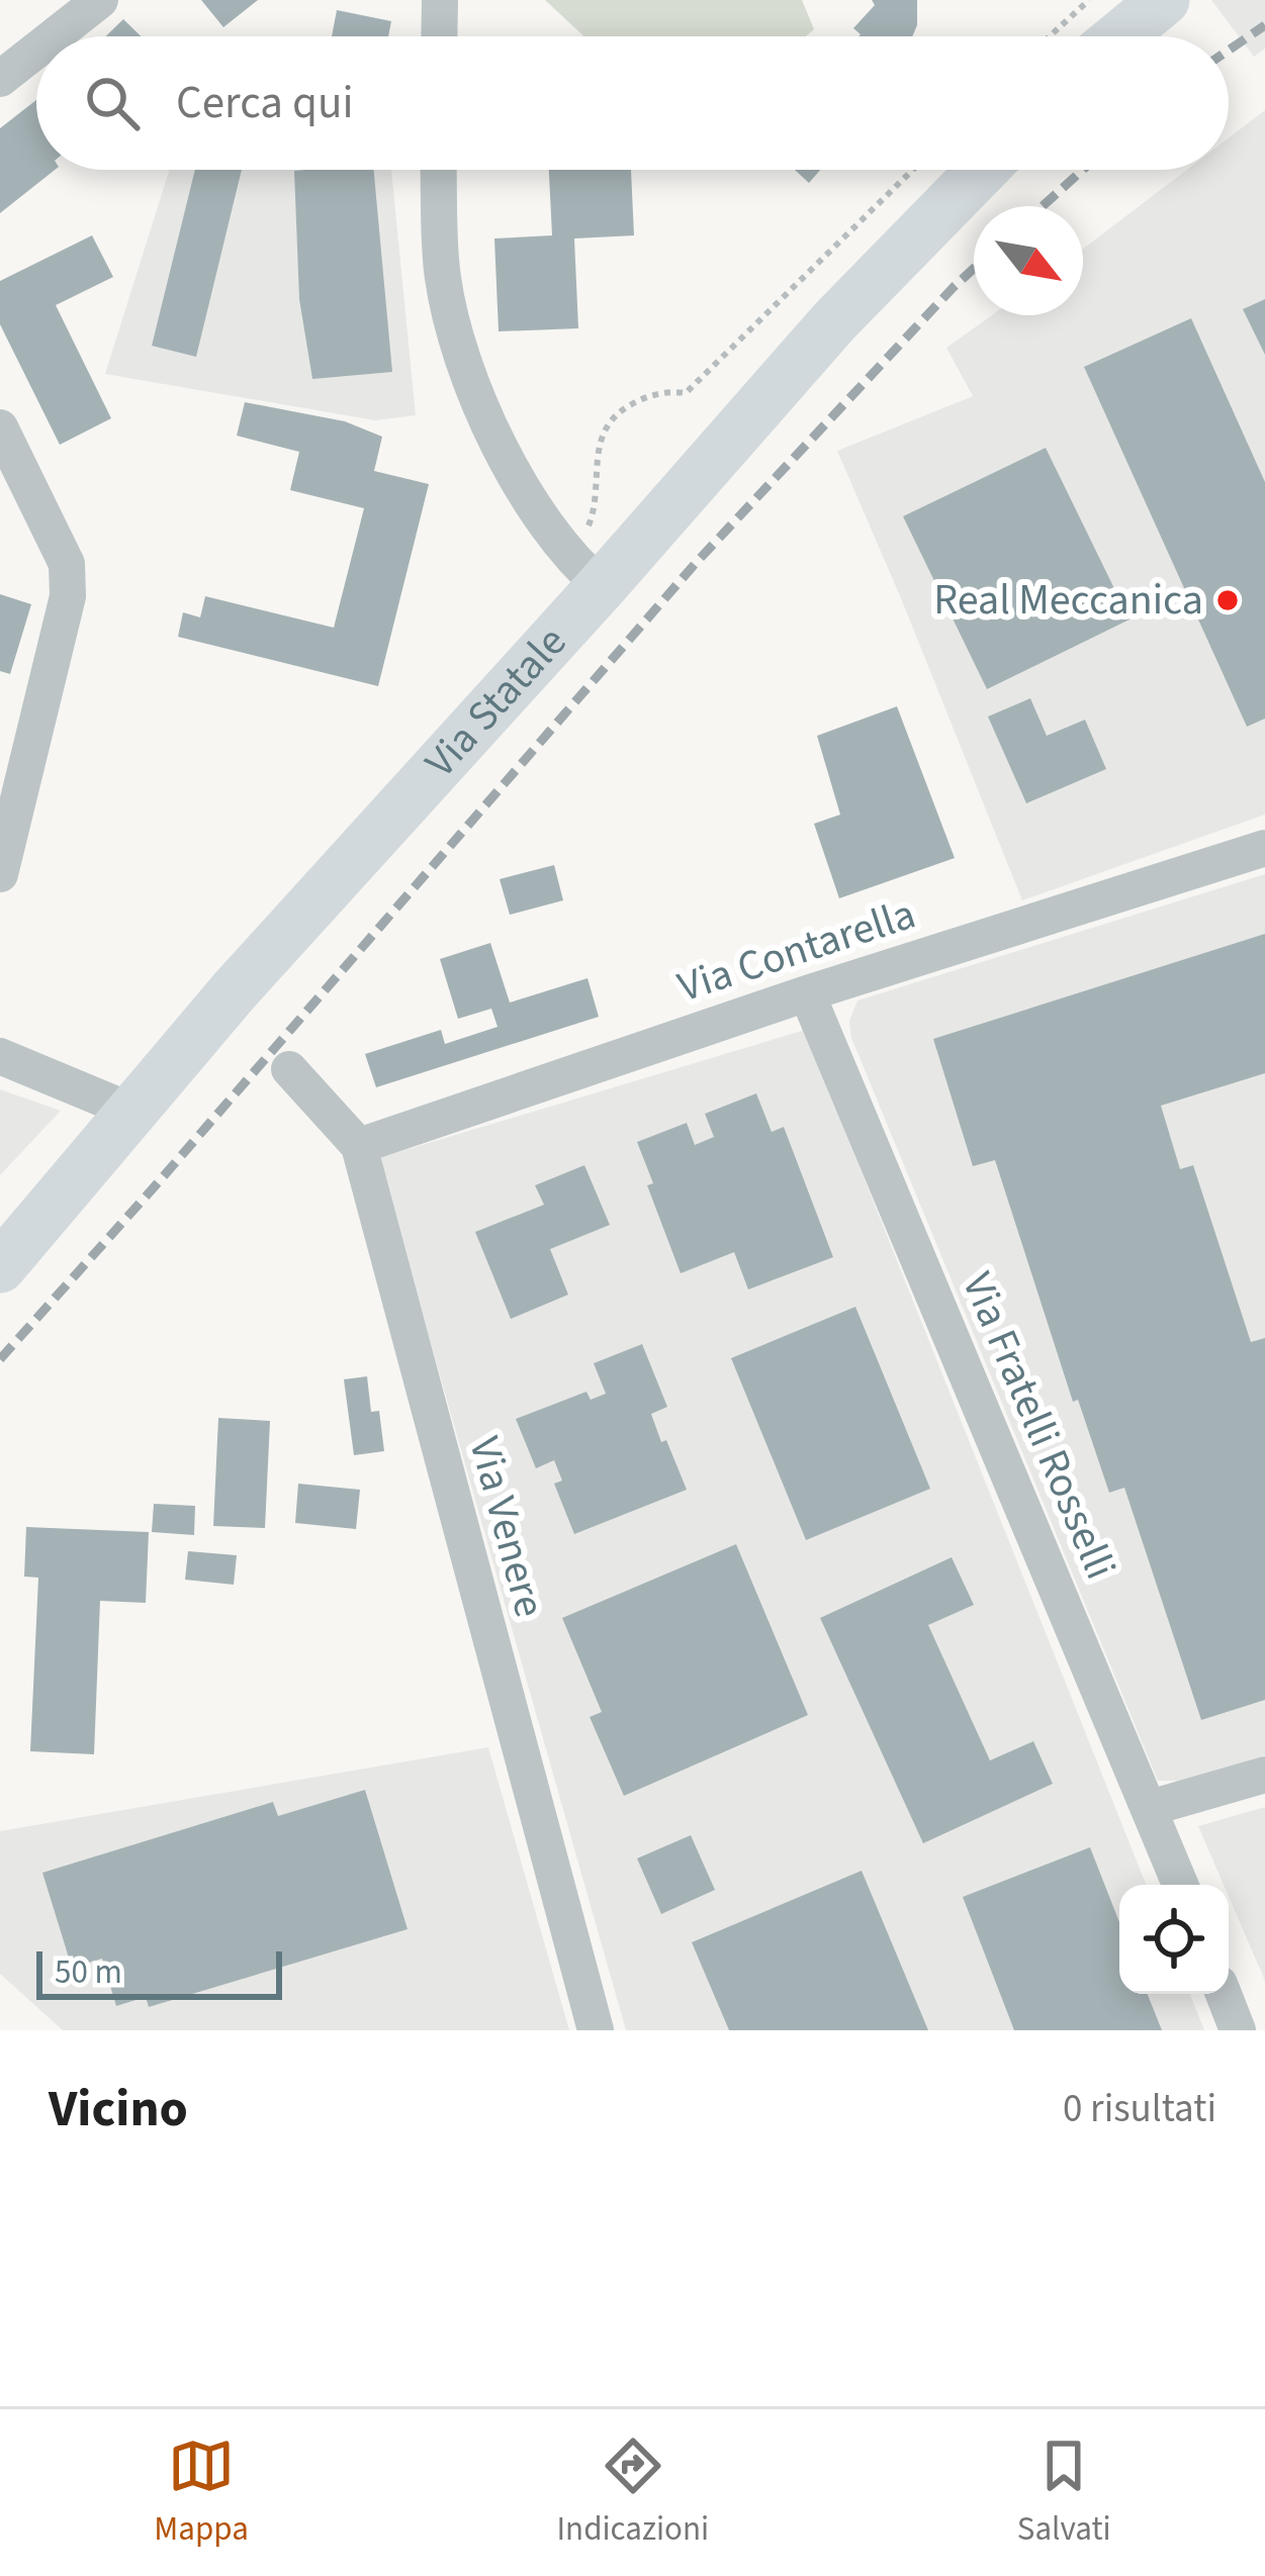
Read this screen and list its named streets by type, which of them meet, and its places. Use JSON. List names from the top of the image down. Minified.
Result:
{"streets":{"main road":["Via Statale"],"street":["Via Contarella","Via Fratelli Rosselli","Via Venere"]},"crossings":[["Via Contarella","Via Fratelli Rosselli"],["Via Contarella","Via Venere"]],"places":["Real Meccanica"],"scale_bar":"50 m","north":"bottom right","page":{"search":"Cerca qui","scale":"50 m","heading":["Vicino","0 risultati"],"nav":["Mappa","Indicazioni","Salvati"]}}
